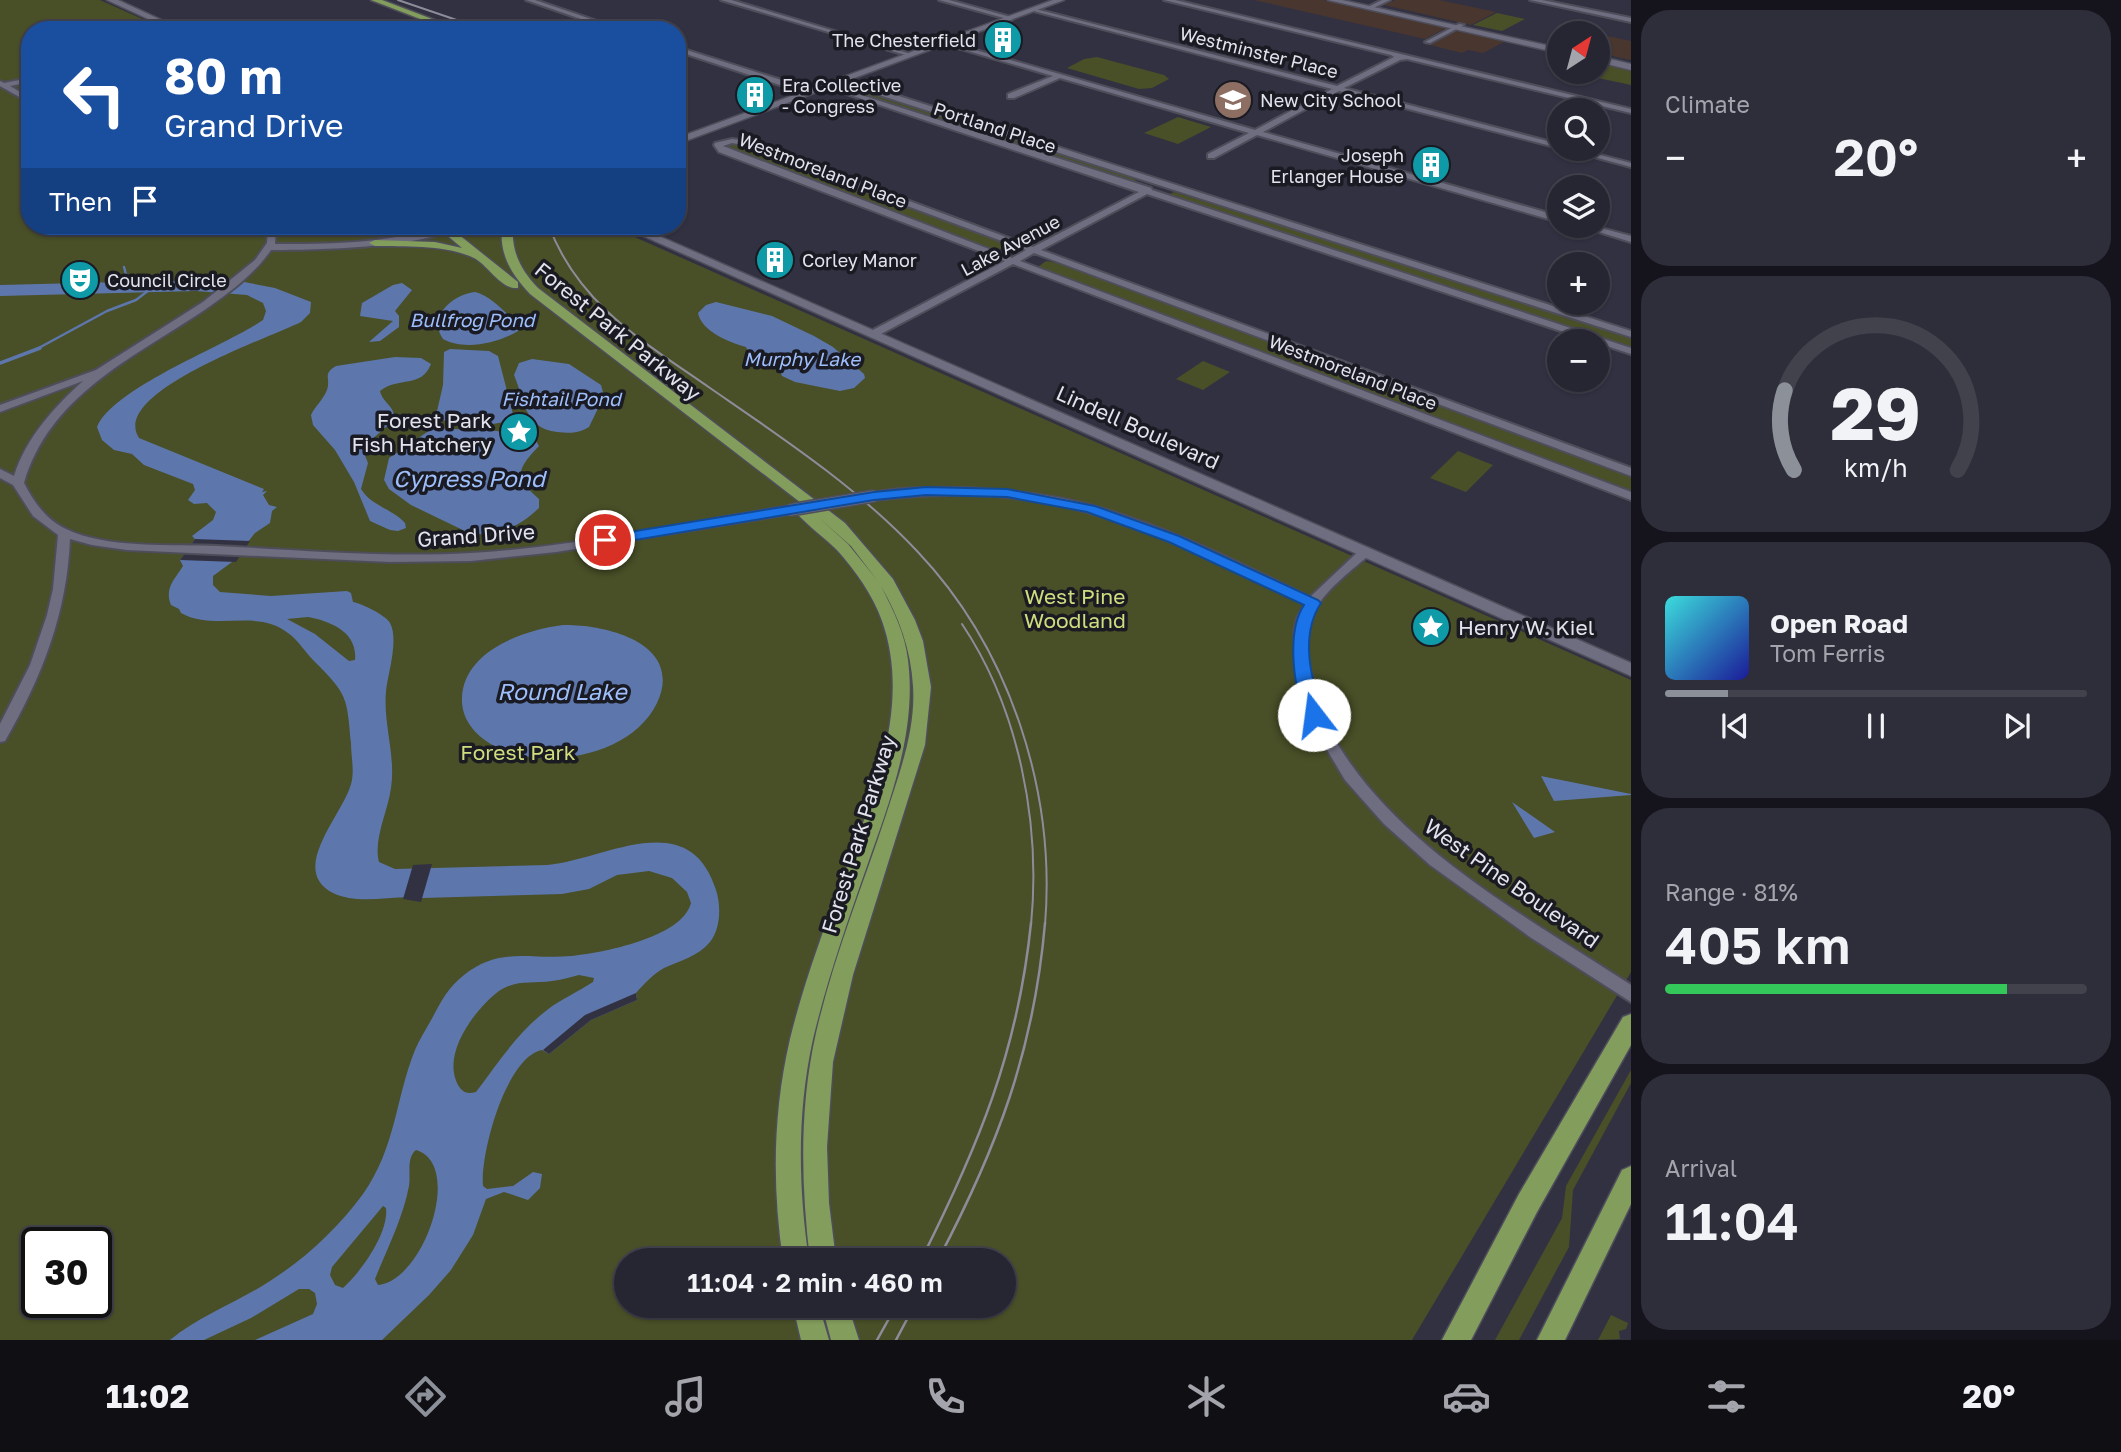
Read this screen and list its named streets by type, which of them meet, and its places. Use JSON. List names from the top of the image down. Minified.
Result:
{"streets":{"main road":["Forest Park Parkway","Lindell Boulevard"],"street":["Westminster Place","Portland Place","Westmoreland Place","Lake Avenue","Grand Drive","West Pine Boulevard"]},"crossings":[["Portland Place","Lake Avenue"],["Westmoreland Place","Lake Avenue"],["Lake Avenue","Lindell Boulevard"],["Lindell Boulevard","West Pine Boulevard"],["Grand Drive","West Pine Boulevard"]],"water":["Bullfrog Pond","Murphy Lake","Fishtail Pond","Cypress Pond","Round Lake"],"parks":["West Pine Woodland","Forest Park"],"places":{"building":["The Chesterfield","Era Collective - Congress","Joseph Erlanger House","Corley Manor"],"school or university":["New City School"],"theatre":["Council Circle"],"place":["Forest Park Fish Hatchery","Henry W. Kiel"]},"north":"top right","page":{"tile":["Climate",["Range · 81%","405 km"],["Arrival","11:04"]],"map_buttons":["+","−"],"turn":["80 m","Grand Drive"],"heat":["−","20°","+"],"then":"Then","song":["Open Road","Tom Ferris"],"limit":"30","trip":"11:04 · 2 min · 460 m","tabs":["11:02","20°"],"gauge":["29","km/h"]}}
